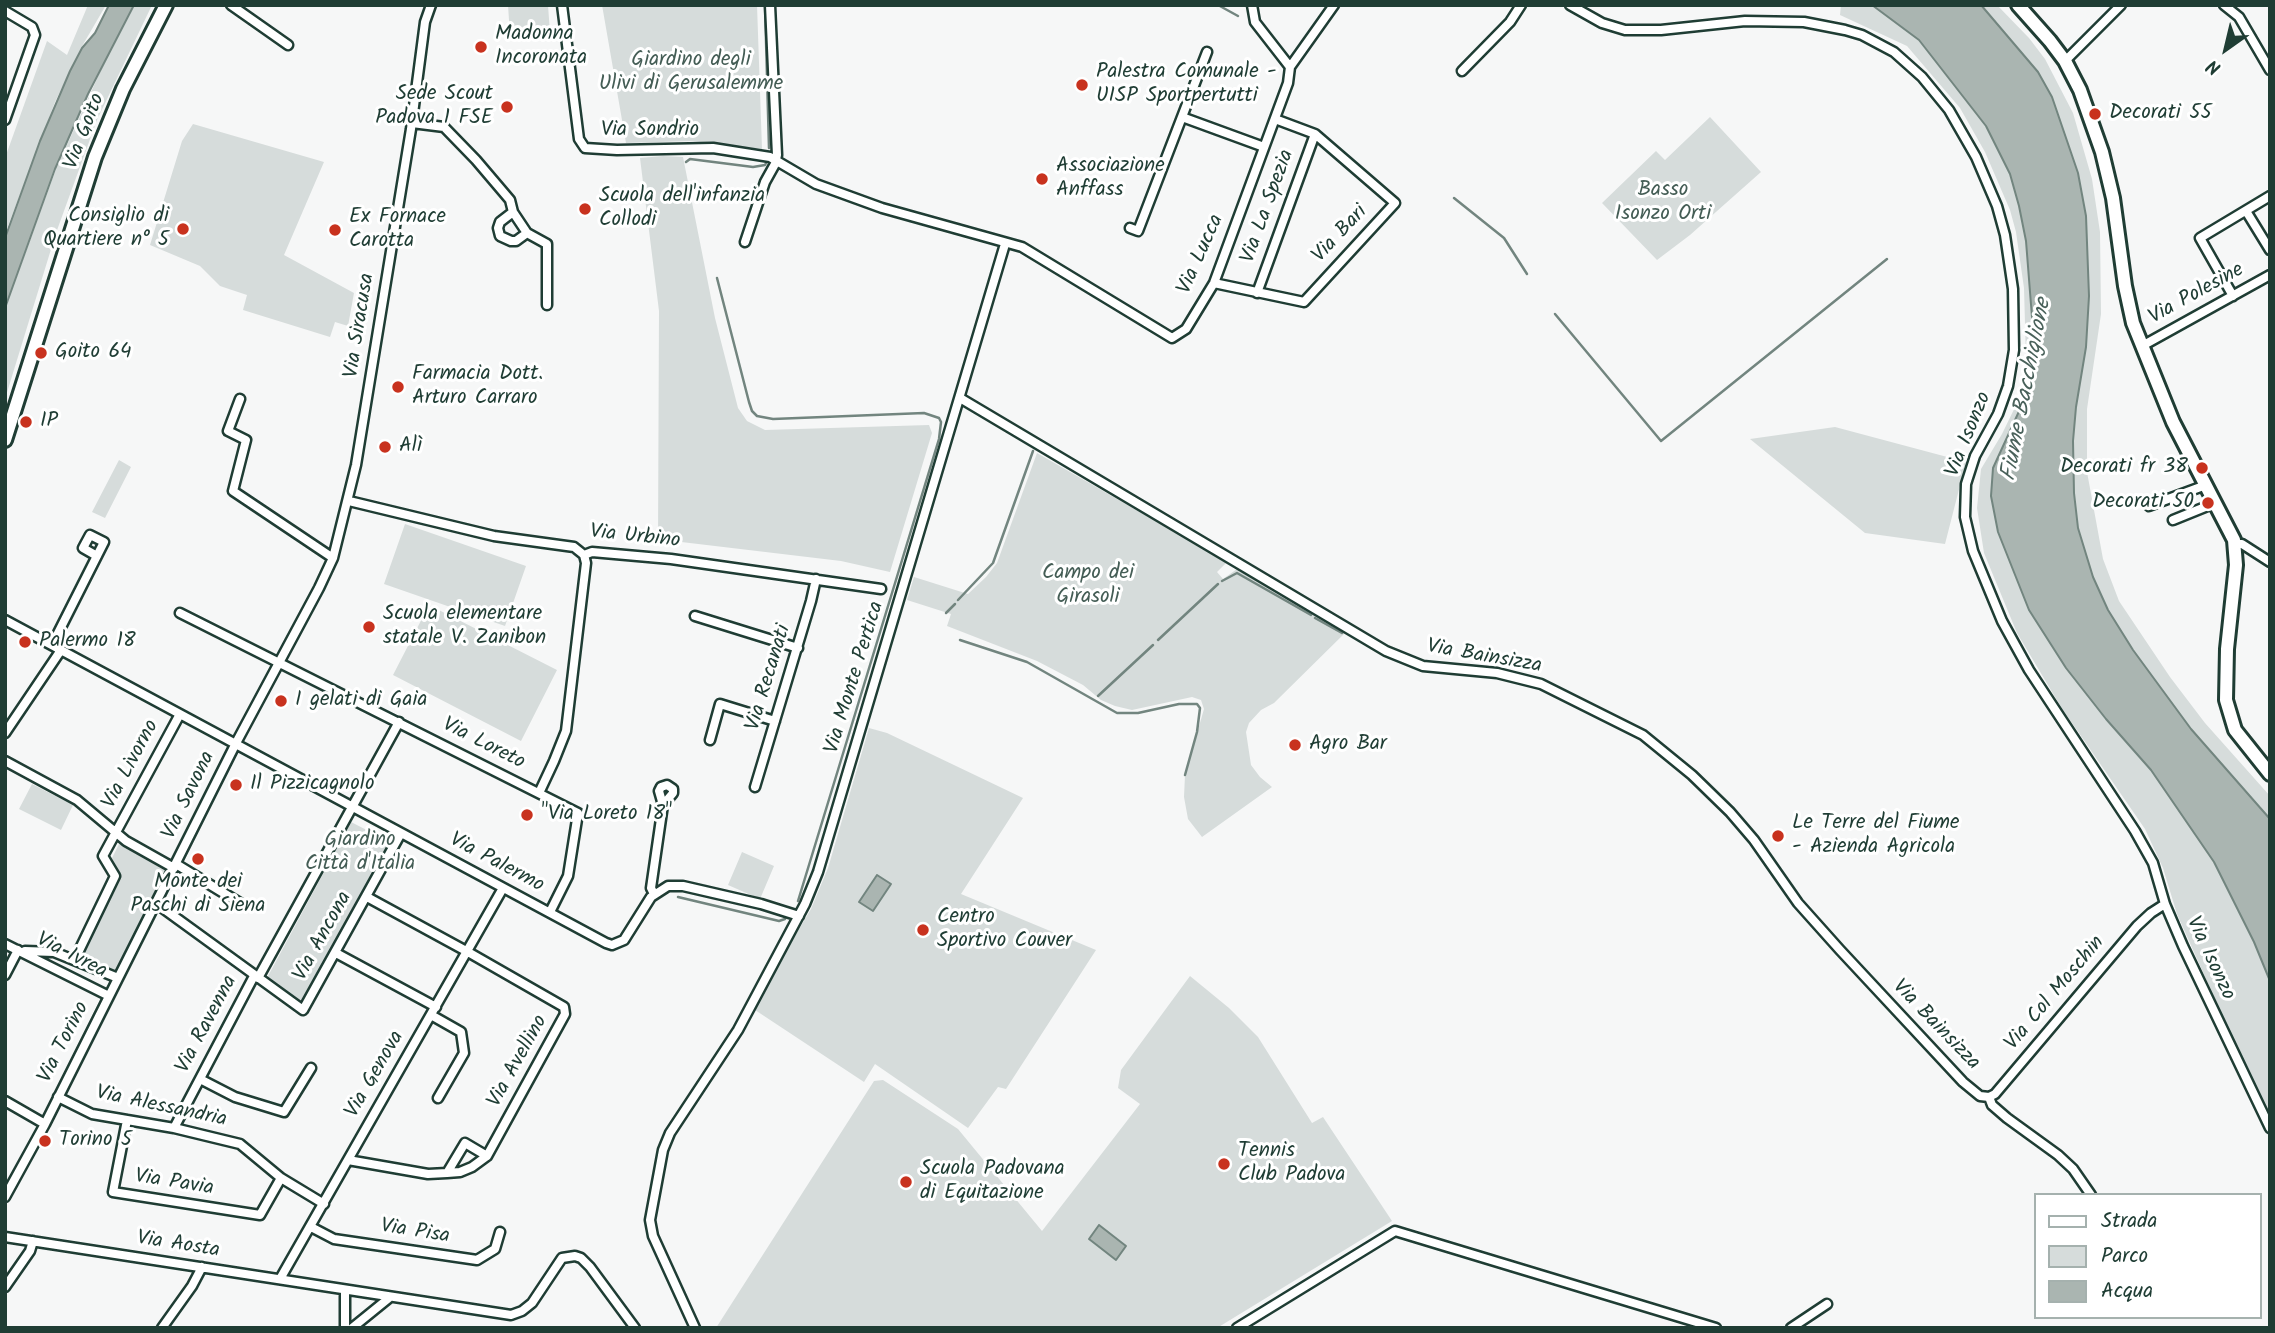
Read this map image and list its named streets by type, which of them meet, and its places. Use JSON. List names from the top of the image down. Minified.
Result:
{"streets":{"street":["Via Sondrio","Via Goito","Via La Spezia","Via Bari","Via Lucca","Via Polesine","Via Siracusa","Via Isonzo","Via Urbino","Via Bainsizza","Via Recanati","Via Monte Pertica","Via Loreto","Via Livorno","Via Savona","Via Palermo","Via Ancona","Via Ivrea","Via Col Moschin","Via Ravenna","Via Torino","Via Avellino","Via Genova","Via Alessandria","Via Pavia","Via Pisa","Via Aosta"]},"crossings":[["Via La Spezia","Via Bari"],["Via Bari","Via Lucca"],["Via Lucca","Via Monte Pertica"],["Via Siracusa","Via Urbino"],["Via Siracusa","Via Loreto"],["Via Siracusa","Via Savona"],["Via Siracusa","Via Palermo"],["Via Isonzo","Via Col Moschin"],["Via Urbino","Via Recanati"],["Via Bainsizza","Via Monte Pertica"],["Via Bainsizza","Via Col Moschin"],["Via Loreto","Via Palermo"],["Via Loreto","Via Ravenna"],["Via Livorno","Via Savona"],["Via Livorno","Via Palermo"],["Via Savona","Via Palermo"],["Via Savona","Via Ancona"],["Via Savona","Via Torino"],["Via Palermo","Via Ancona"],["Via Palermo","Via Ravenna"],["Via Palermo","Via Genova"],["Via Ancona","Via Ravenna"],["Via Ancona","Via Torino"],["Via Ivrea","Via Torino"],["Via Ravenna","Via Alessandria"],["Via Torino","Via Alessandria"],["Via Avellino","Via Genova"],["Via Genova","Via Alessandria"],["Via Genova","Via Pisa"],["Via Genova","Via Aosta"],["Via Alessandria","Via Pavia"]],"water":["Fiume Bacchiglione"],"parks":["Giardino degli Ulivi di Gerusalemme","Basso Isonzo Orti","Campo dei Girasoli","Giardino Città d'Italia"],"places":["Madonna Incoronata","Palestra Comunale - UISP Sportpertutti","Sede Scout Padova 1 FSE","Decorati 55","Associazione Anffass","Scuola dell'infanzia Collodi","Consiglio di Quartiere n° 5","Ex Fornace Carotta","Goito 64","Farmacia Dott. Arturo Carraro","IP","Alì","Decorati fr 38","Decorati 50","Scuola elementare statale V. Zanibon","Palermo 18","I gelati di Gaia","Agro Bar","Il Pizzicagnolo","\"Via Loreto 18\"","Le Terre del Fiume - Azienda Agricola","Monte dei Paschi di Siena","Centro Sportivo Couver","Torino 5","Tennis Club Padova","Scuola Padovana di Equitazione"],"legend":["Strada","Parco","Acqua"],"north":"bottom left"}
